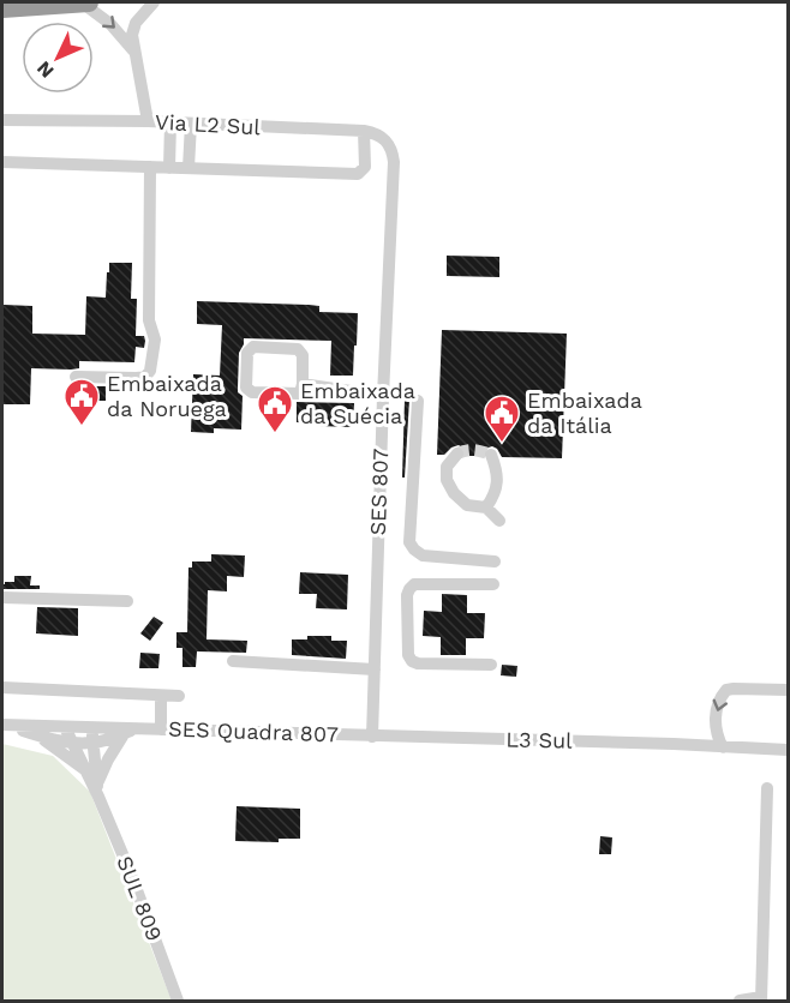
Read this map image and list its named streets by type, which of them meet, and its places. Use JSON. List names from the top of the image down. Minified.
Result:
{"streets":{"street":["Via L2 Sul","SES 807","SES Quadra 807","L3 Sul","SUL 809"]},"crossings":[["Via L2 Sul","SES 807"],["SES 807","SES Quadra 807"],["SES 807","L3 Sul"],["SES Quadra 807","L3 Sul"],["SES Quadra 807","SUL 809"]],"places":{"public building":["Embaixada da Noruega","Embaixada da Suécia","Embaixada da Itália"]},"north":"bottom left"}
